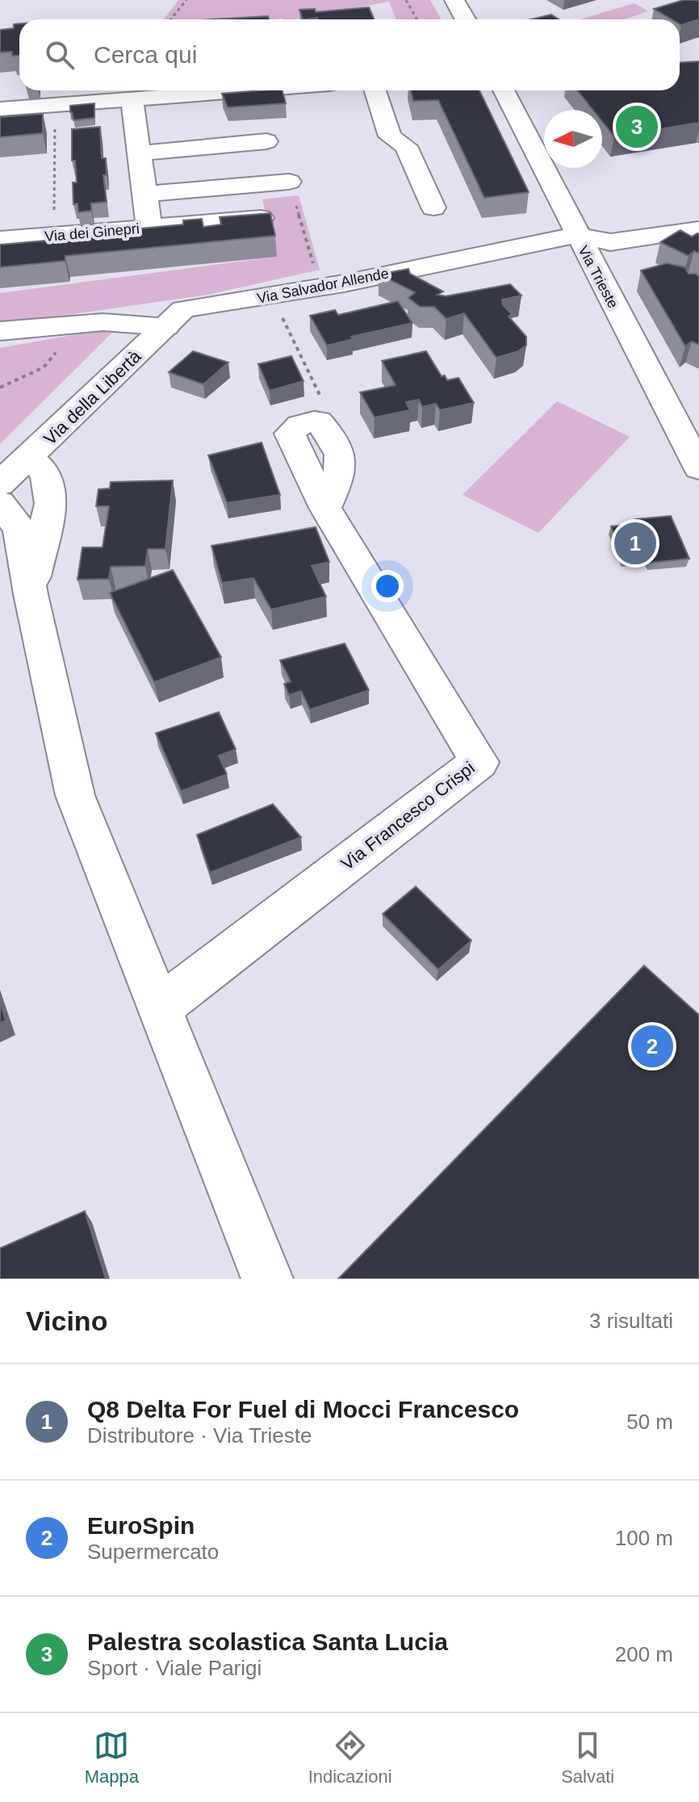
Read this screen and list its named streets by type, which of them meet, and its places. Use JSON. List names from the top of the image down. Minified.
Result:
{"streets":{"street":["Via dei Ginepri","Via Trieste","Via Salvador Allende","Via della Libertà","Via Francesco Crispi"]},"crossings":[["Via Trieste","Via Salvador Allende"],["Via Salvador Allende","Via della Libertà"]],"north":"left","page":{"search":"Cerca qui","pins":["3","1","2"],"heading":["Vicino","3 risultati"],"list":[{"mark":"1","name":"Q8 Delta For Fuel di Mocci Francesco","note":"Distributore · Via Trieste","value":"50 m"},{"mark":"2","name":"EuroSpin","note":"Supermercato","value":"100 m"},{"mark":"3","name":"Palestra scolastica Santa Lucia","note":"Sport · Viale Parigi","value":"200 m"}],"nav":["Mappa","Indicazioni","Salvati"]}}
